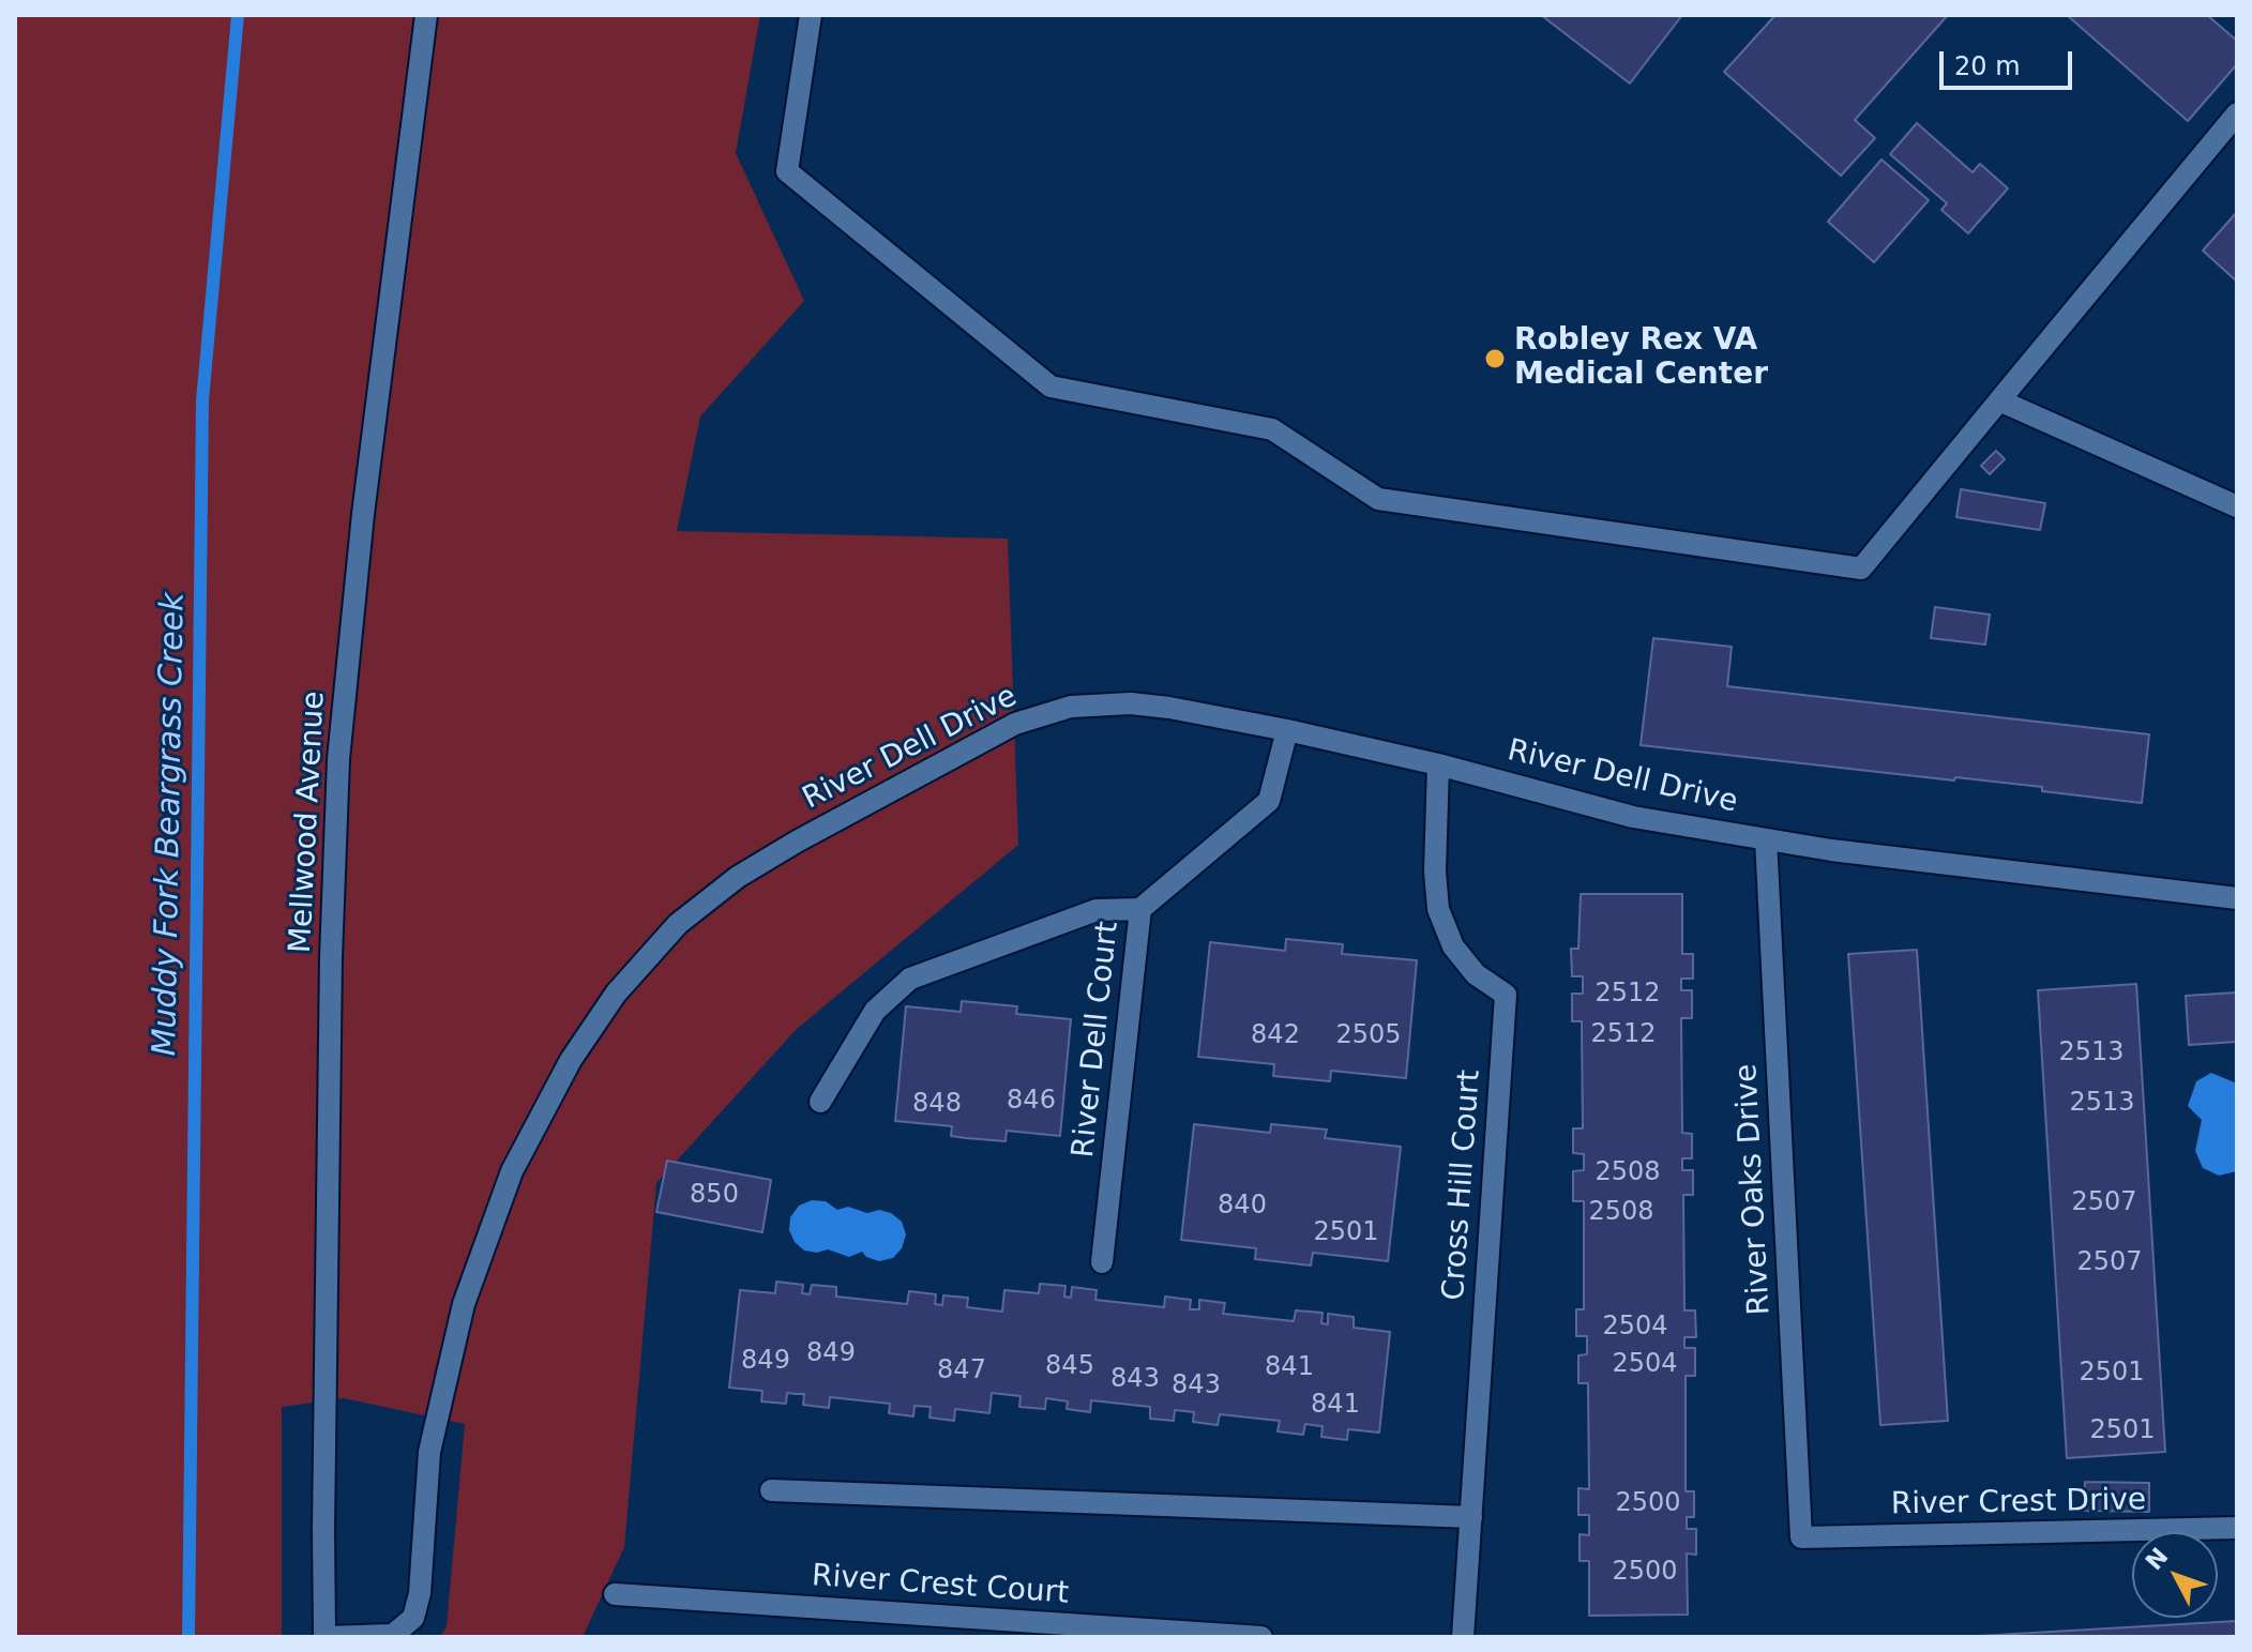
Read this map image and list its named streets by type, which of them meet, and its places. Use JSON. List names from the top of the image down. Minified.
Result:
{"streets":{"street":["River Dell Drive","Mellwood Avenue","River Dell Court","Cross Hill Court","River Oaks Drive","River Crest Drive","River Crest Court"]},"crossings":[["River Dell Drive","Mellwood Avenue"],["River Dell Drive","River Dell Court"],["River Dell Drive","Cross Hill Court"],["River Dell Drive","River Oaks Drive"],["River Oaks Drive","River Crest Drive"]],"water":["Muddy Fork Beargrass Creek"],"places":["Robley Rex VA Medical Center"],"house_numbers":["2512","2512","842","2505","2513","846","2513","848","2508","850","2507","840","2508","2501","2507","2504","849","849","2504","845","841","847","2501","843","843","841","2501","2500","2500"],"scale_bar":"20 m","north":"top left"}
